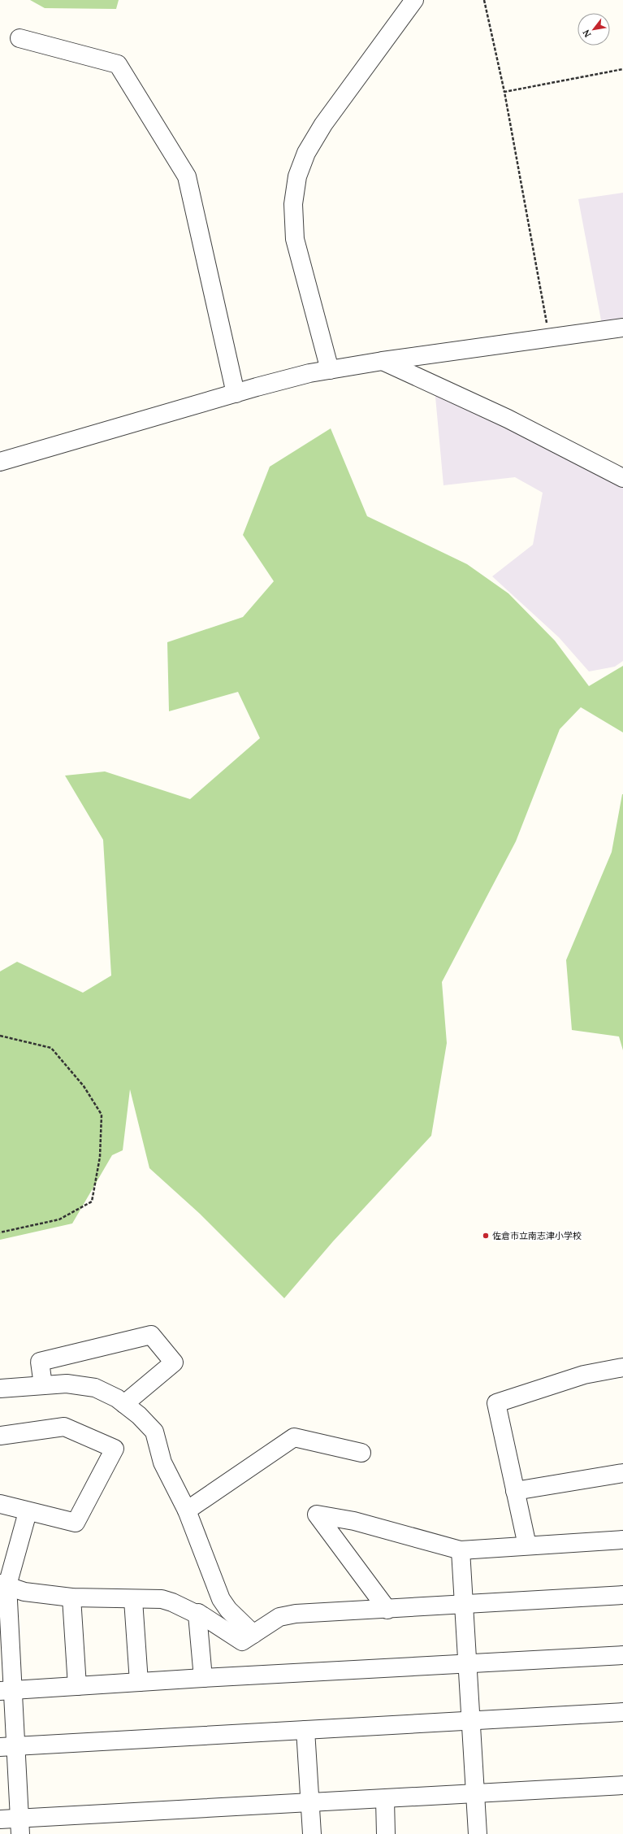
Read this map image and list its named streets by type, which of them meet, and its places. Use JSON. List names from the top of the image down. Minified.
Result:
{"places":["佐倉市立南志津小学校"],"north":"bottom left"}
